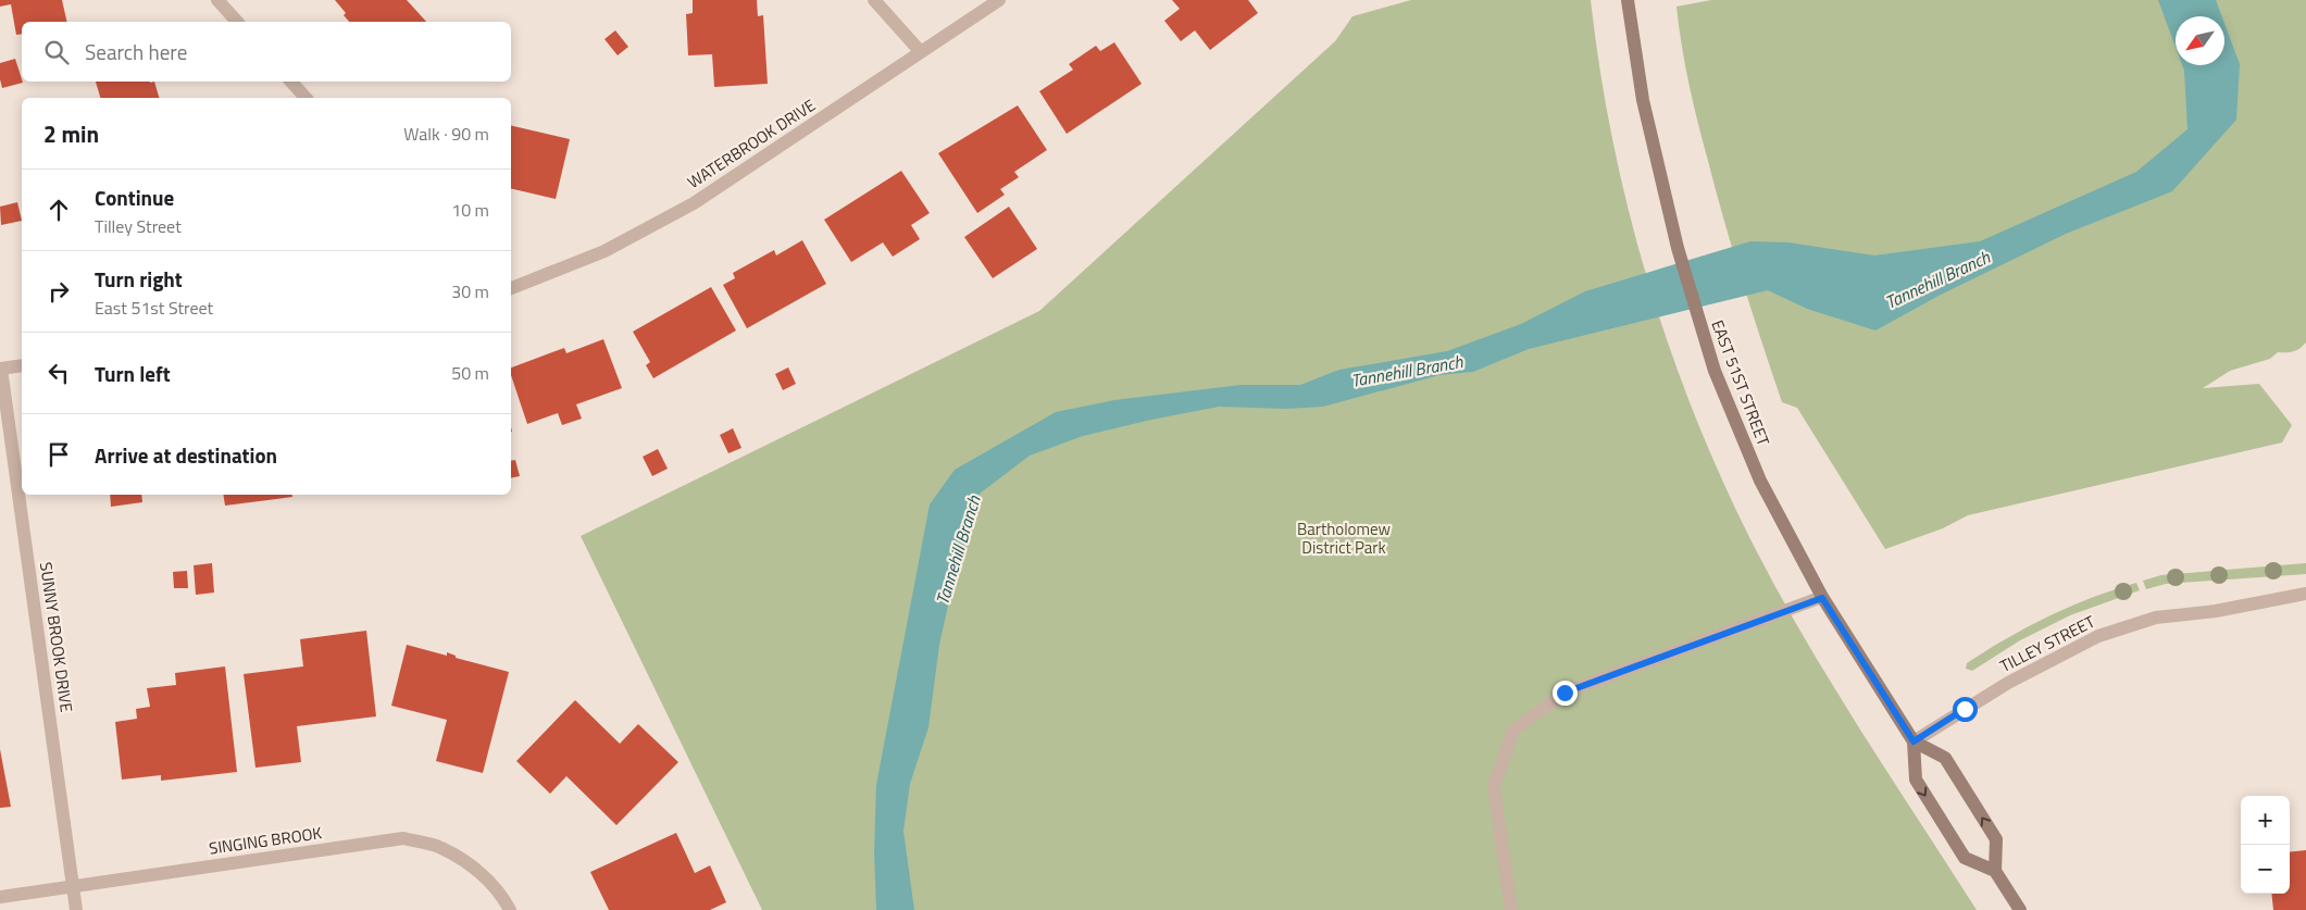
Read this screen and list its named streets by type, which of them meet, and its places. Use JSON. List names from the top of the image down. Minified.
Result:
{"streets":{"main road":["EAST 51ST STREET"],"street":["WATERBROOK DRIVE","SUNNY BROOK DRIVE","TILLEY STREET","SINGING BROOK"]},"crossings":[["EAST 51ST STREET","TILLEY STREET"],["SUNNY BROOK DRIVE","SINGING BROOK"]],"water":["Tannehill Branch"],"parks":["Bartholomew District Park"],"north":"bottom left","page":{"search":"Search here","heading":["2 min","Walk · 90 m"],"list":[["Continue","Tilley Street","10 m"],["Turn right","East 51st Street","30 m"],["Turn left","50 m"],"Arrive at destination"],"map_buttons":["+","−"]}}
